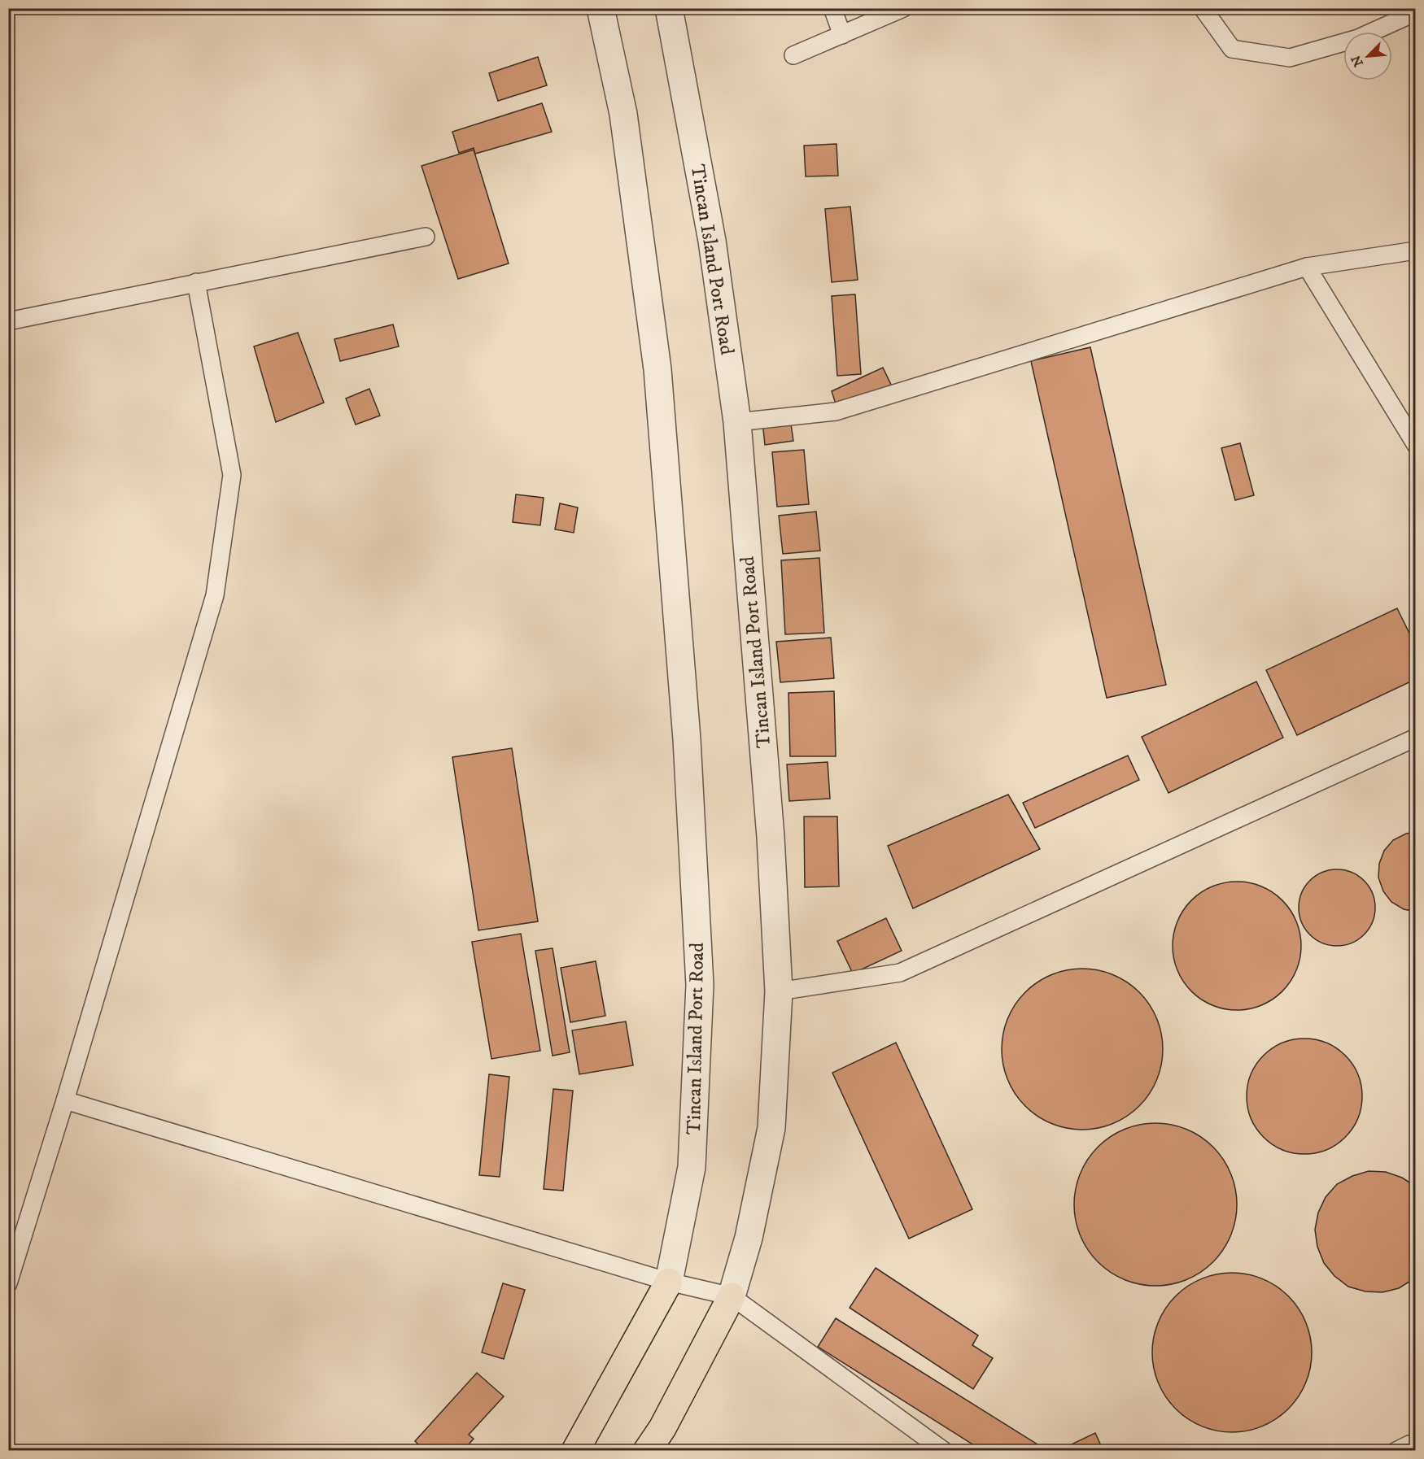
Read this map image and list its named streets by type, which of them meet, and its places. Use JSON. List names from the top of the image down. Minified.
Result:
{"streets":{"street":["Tincan Island Port Road"]},"north":"bottom left"}
